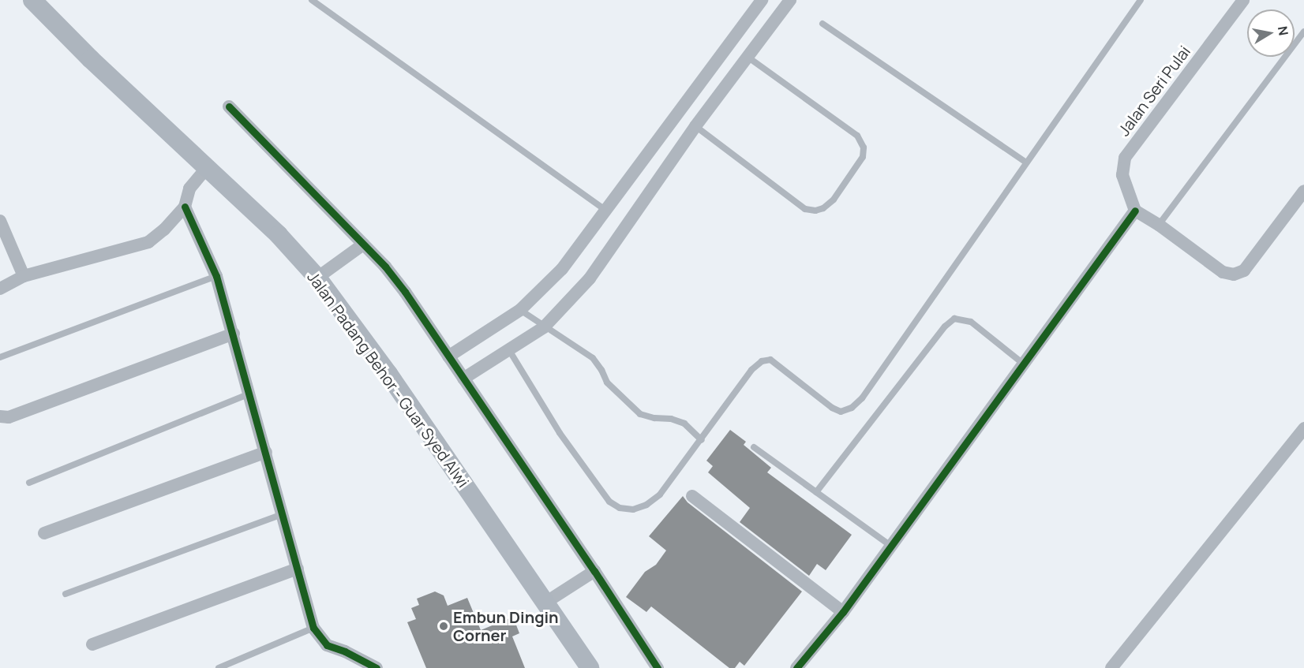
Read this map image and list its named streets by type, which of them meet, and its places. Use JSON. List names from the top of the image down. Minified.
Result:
{"streets":{"main road":["Jalan Padang Behor - Guar Syed Alwi"],"street":["Jalan Seri Pulai"]},"places":["Embun Dingin Corner"],"north":"right"}
